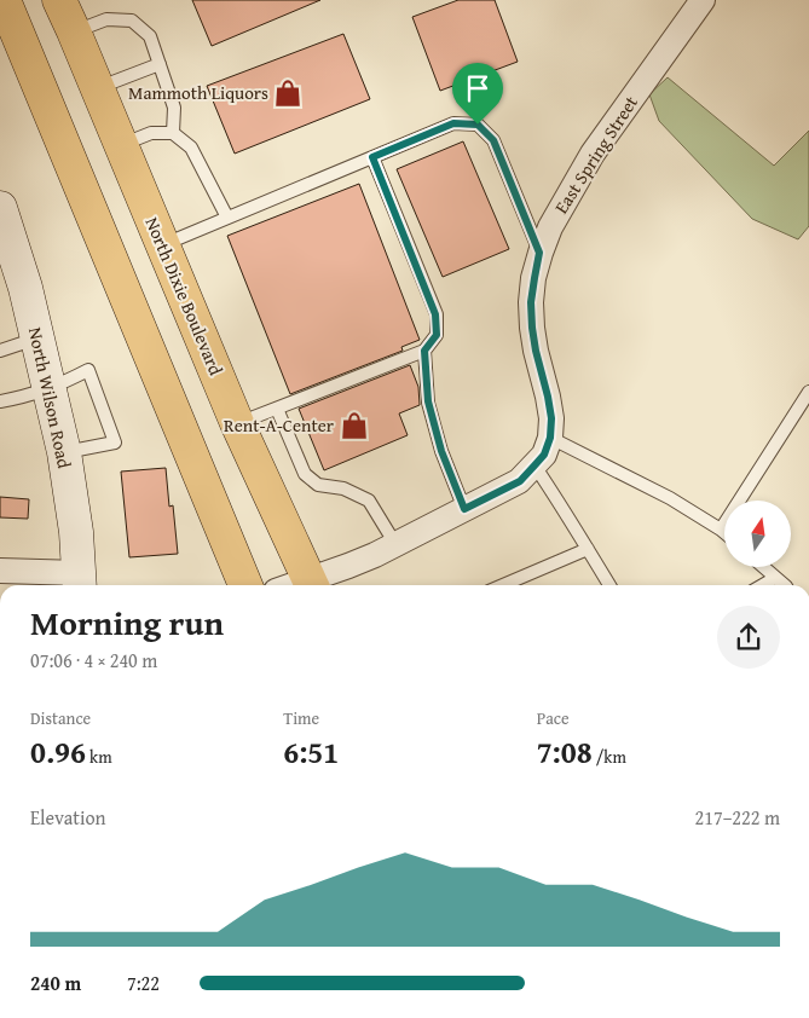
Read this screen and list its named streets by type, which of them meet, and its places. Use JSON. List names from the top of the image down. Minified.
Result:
{"streets":{"highway":["North Dixie Boulevard"],"main road":["North Wilson Road"],"street":["East Spring Street"]},"crossings":[["East Spring Street","North Dixie Boulevard"]],"places":{"shop":["Mammoth Liquors","Rent-A-Center"]},"north":"top","page":{"heading":["Morning run","07:06 · 4 × 240 m"],"stats":[["Distance","0.96 km"],["Time","6:51"],["Pace","7:08 /km"]],"chart":["Elevation","217–222 m"],"list":[{"name":"240 m","note":"7:22"}]}}
